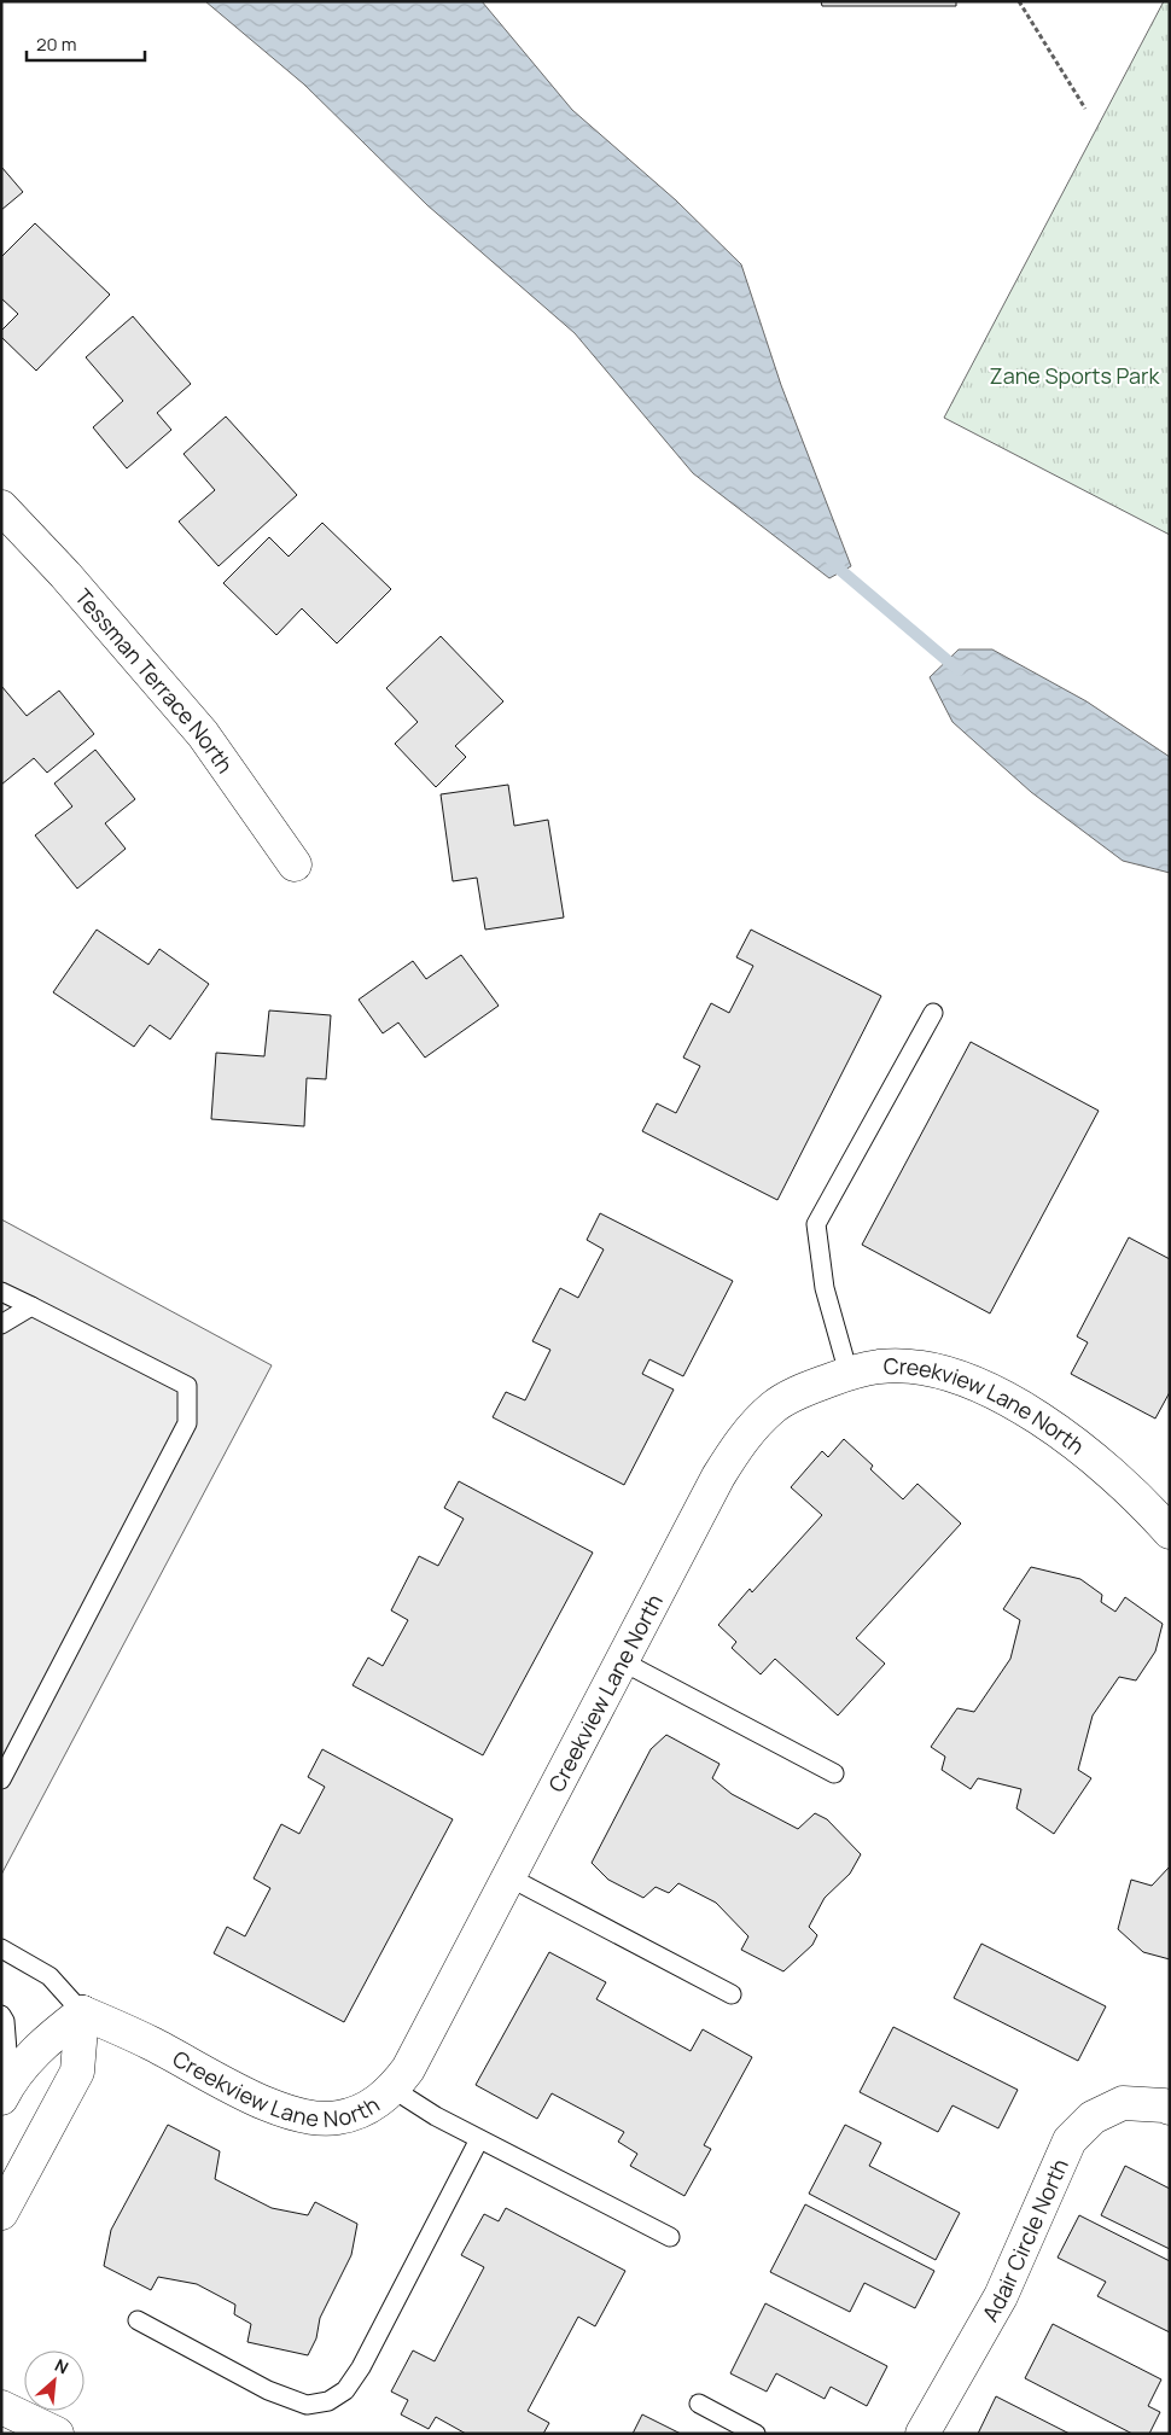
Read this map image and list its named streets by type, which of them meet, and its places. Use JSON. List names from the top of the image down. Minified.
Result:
{"streets":{"street":["Tessman Terrace North","Creekview Lane North","Adair Circle North"]},"parks":["Zane Sports Park"],"scale_bar":"20 m","north":"top right"}
